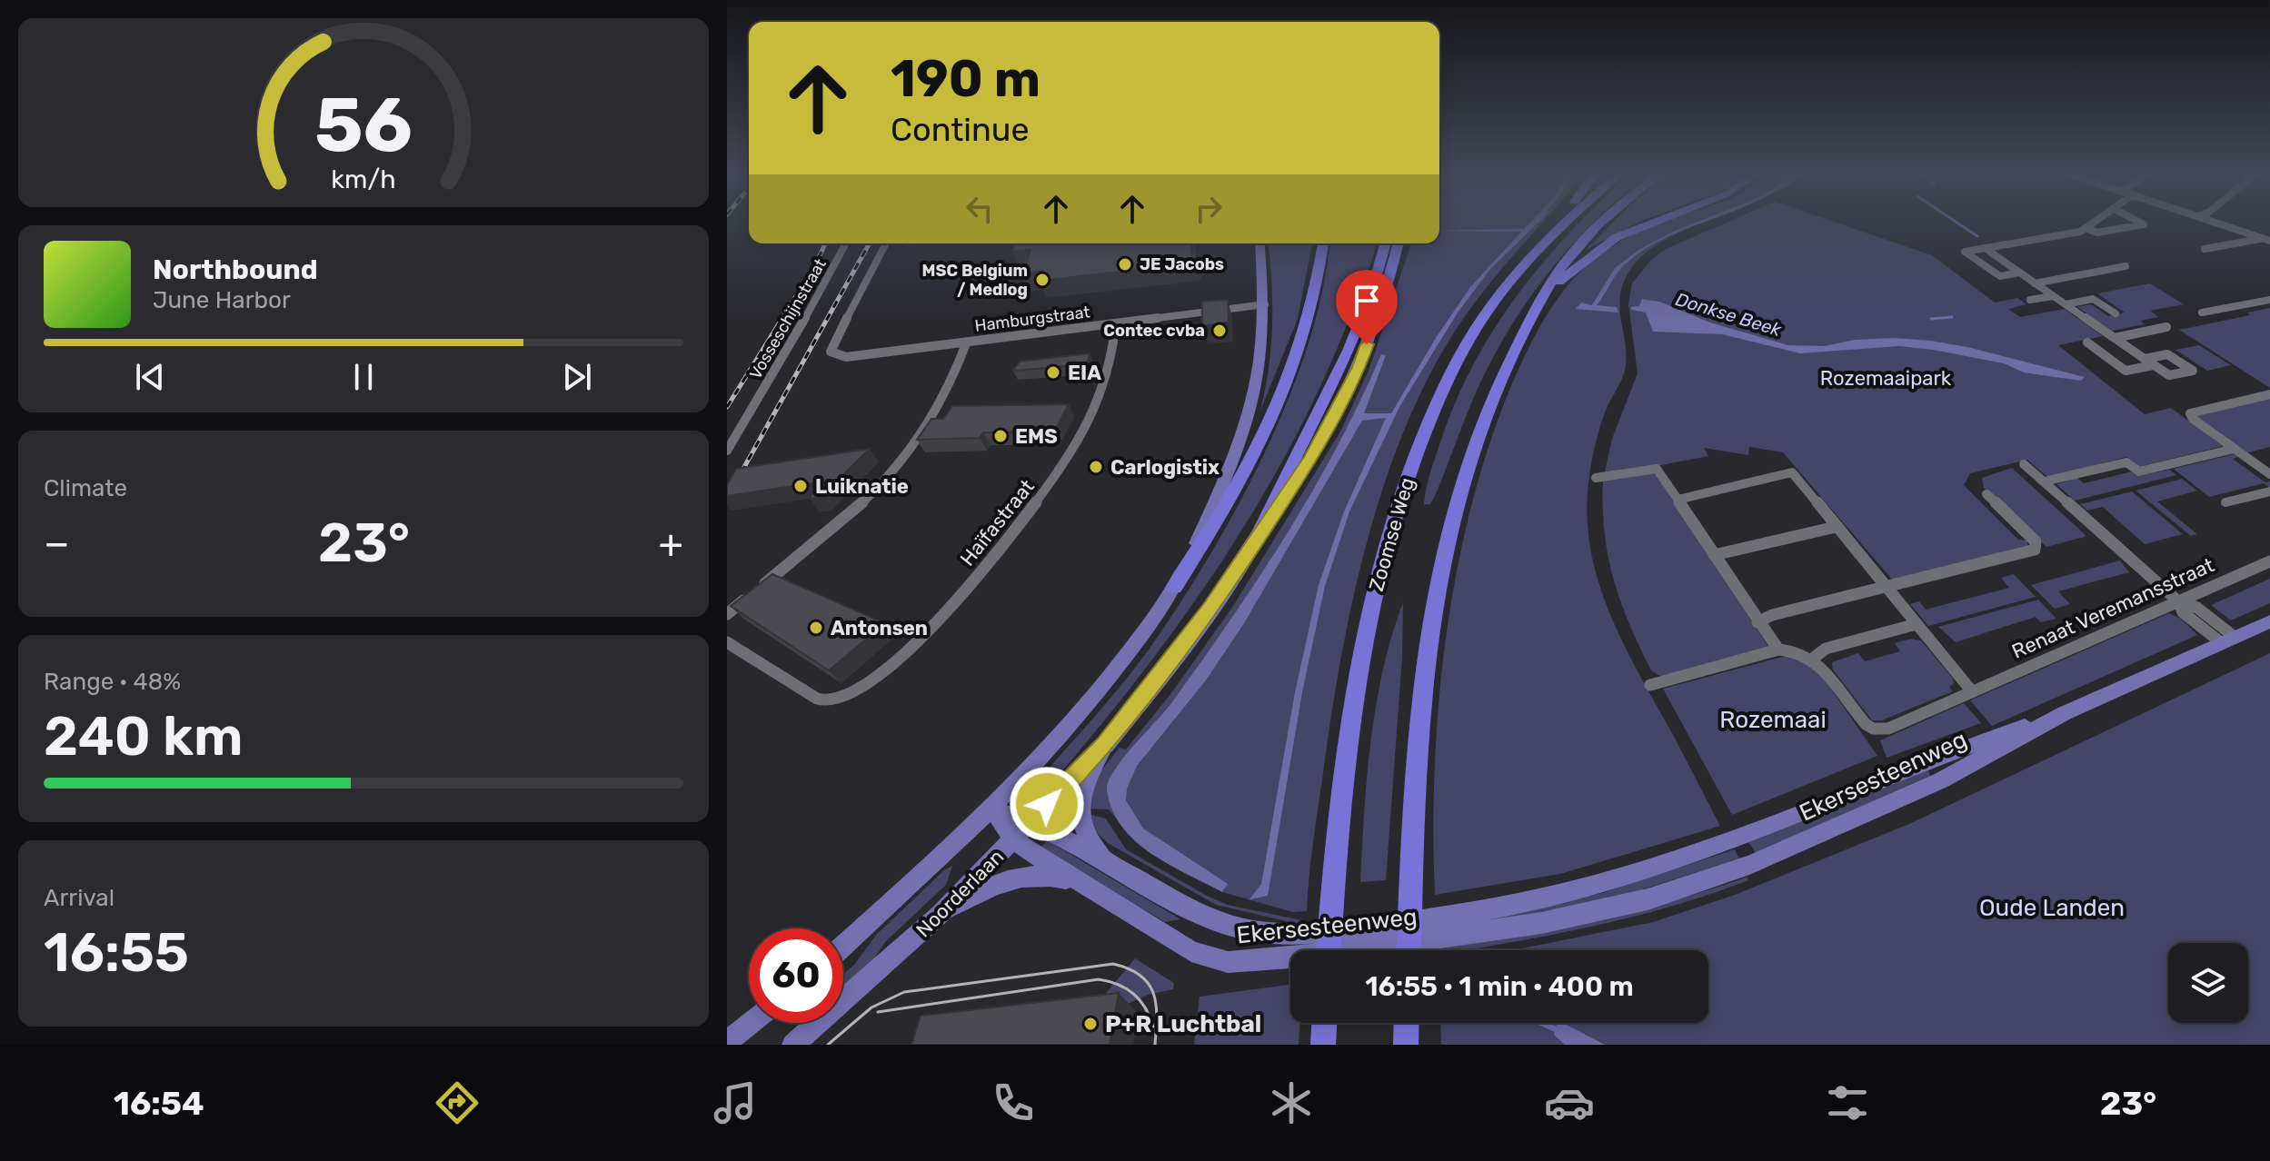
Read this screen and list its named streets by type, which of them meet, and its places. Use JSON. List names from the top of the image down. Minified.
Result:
{"streets":{"highway":["Zoomse Weg","Noorderlaan"],"main road":["Ekersesteenweg"],"street":["Vosseschijnstraat","Hamburgstraat","Haïfastraat","Renaat Veremansstraat"]},"crossings":[["Hamburgstraat","Haïfastraat"],["Hamburgstraat","Noorderlaan"],["Ekersesteenweg","Noorderlaan"]],"water":["Donkse Beek"],"parks":["Rozemaaipark","Rozemaai","Oude Landen"],"places":["JE Jacobs","MSC Belgium / Medlog","Contec cvba","EIA","EMS","Carlogistix","Luiknatie","Antonsen","P+R Luchtbal"],"page":{"turn":["190 m","Continue"],"song":["Northbound","June Harbor"],"tile":["Climate",["Range · 48%","240 km"],["Arrival","16:55"]],"heat":["−","23°","+"],"limit":"60","trip":"16:55 · 1 min · 400 m","tabs":["16:54","23°"],"gauge":["56","km/h"]}}
